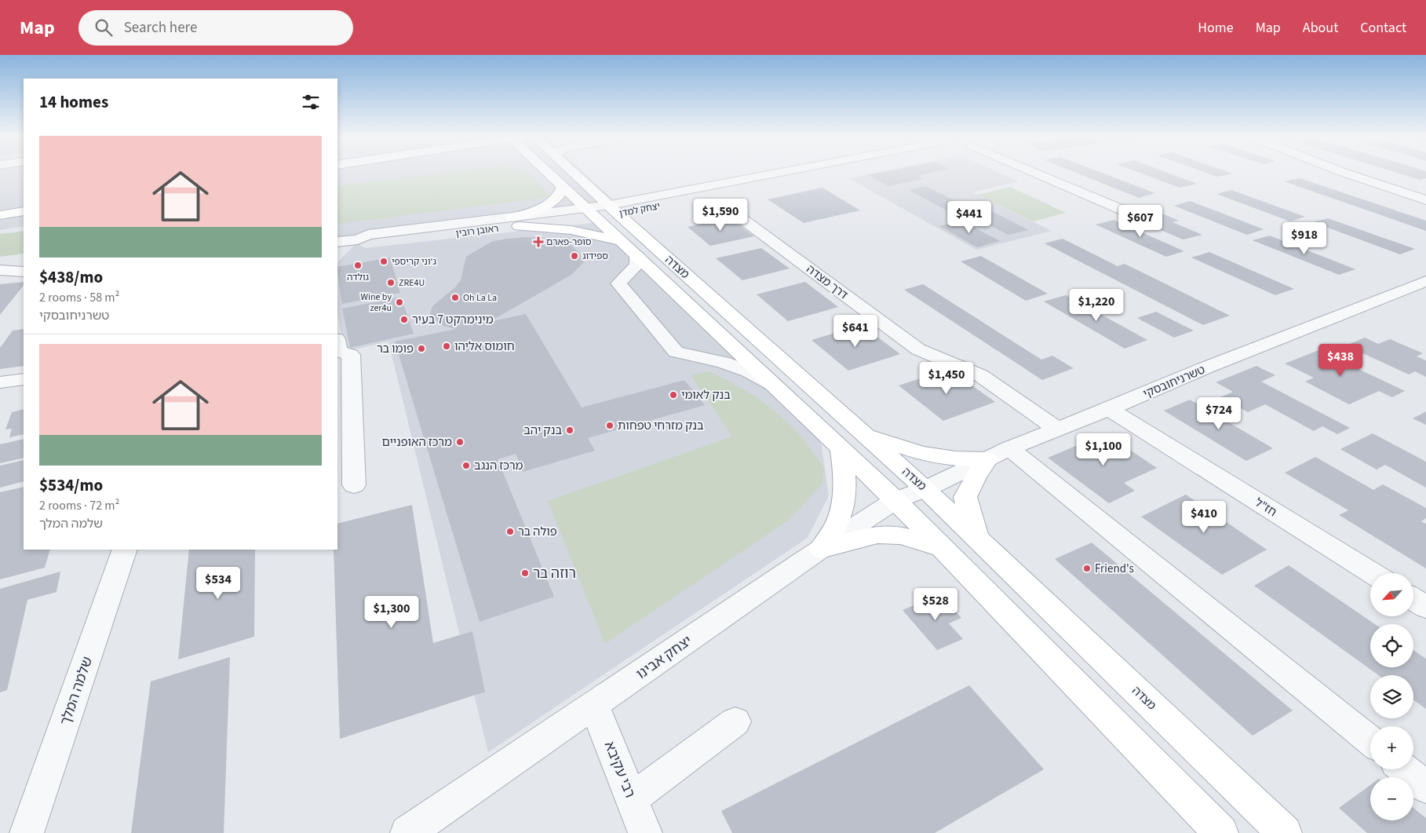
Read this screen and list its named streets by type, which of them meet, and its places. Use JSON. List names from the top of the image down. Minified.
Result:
{"streets":{"main road":["מצדה"],"street":["יצחק למדן","ראובן רובין","דרך מצדה","טשרניחובסקי","חז\"ל","יצחק אבינו","שלמה המלך","רבי עקיבא"]},"crossings":[["יצחק למדן","ראובן רובין"],["יצחק למדן","מצדה"],["ראובן רובין","מצדה"],["מצדה","טשרניחובסקי"],["מצדה","יצחק אבינו"],["דרך מצדה","טשרניחובסקי"],["טשרניחובסקי","חז\"ל"],["טשרניחובסקי","יצחק אבינו"],["יצחק אבינו","רבי עקיבא"]],"places":{"health":["סופר-פארם"],"other":["ספידוג","ג'וני קריספי","גולדה","ZRE4U","Oh La La","Wine by zer4u","מינימרקט 7 בעיר","חומוס אליהו","פומו בר","בנק לאומי","בנק מזרחי טפחות","בנק יהב","מרכז האופניים","מרכז הנגב","פולה בר","Friend's","רוזה בר"]},"north":"bottom left","page":{"header":"Map","search":"Search here","nav":["Home","Map","About","Contact"],"heading":"14 homes","list":[{"name":"$438/mo","note":"2 rooms · 58 m² · טשרניחובסקי"},{"name":"$534/mo","note":"2 rooms · 72 m² · שלמה המלך"}],"price":["$1,590","$441","$607","$918","$1,220","$641","$438","$1,450","$724","$1,100","$410","$534","$528","$1,300"],"map_buttons":["+","−"]}}
